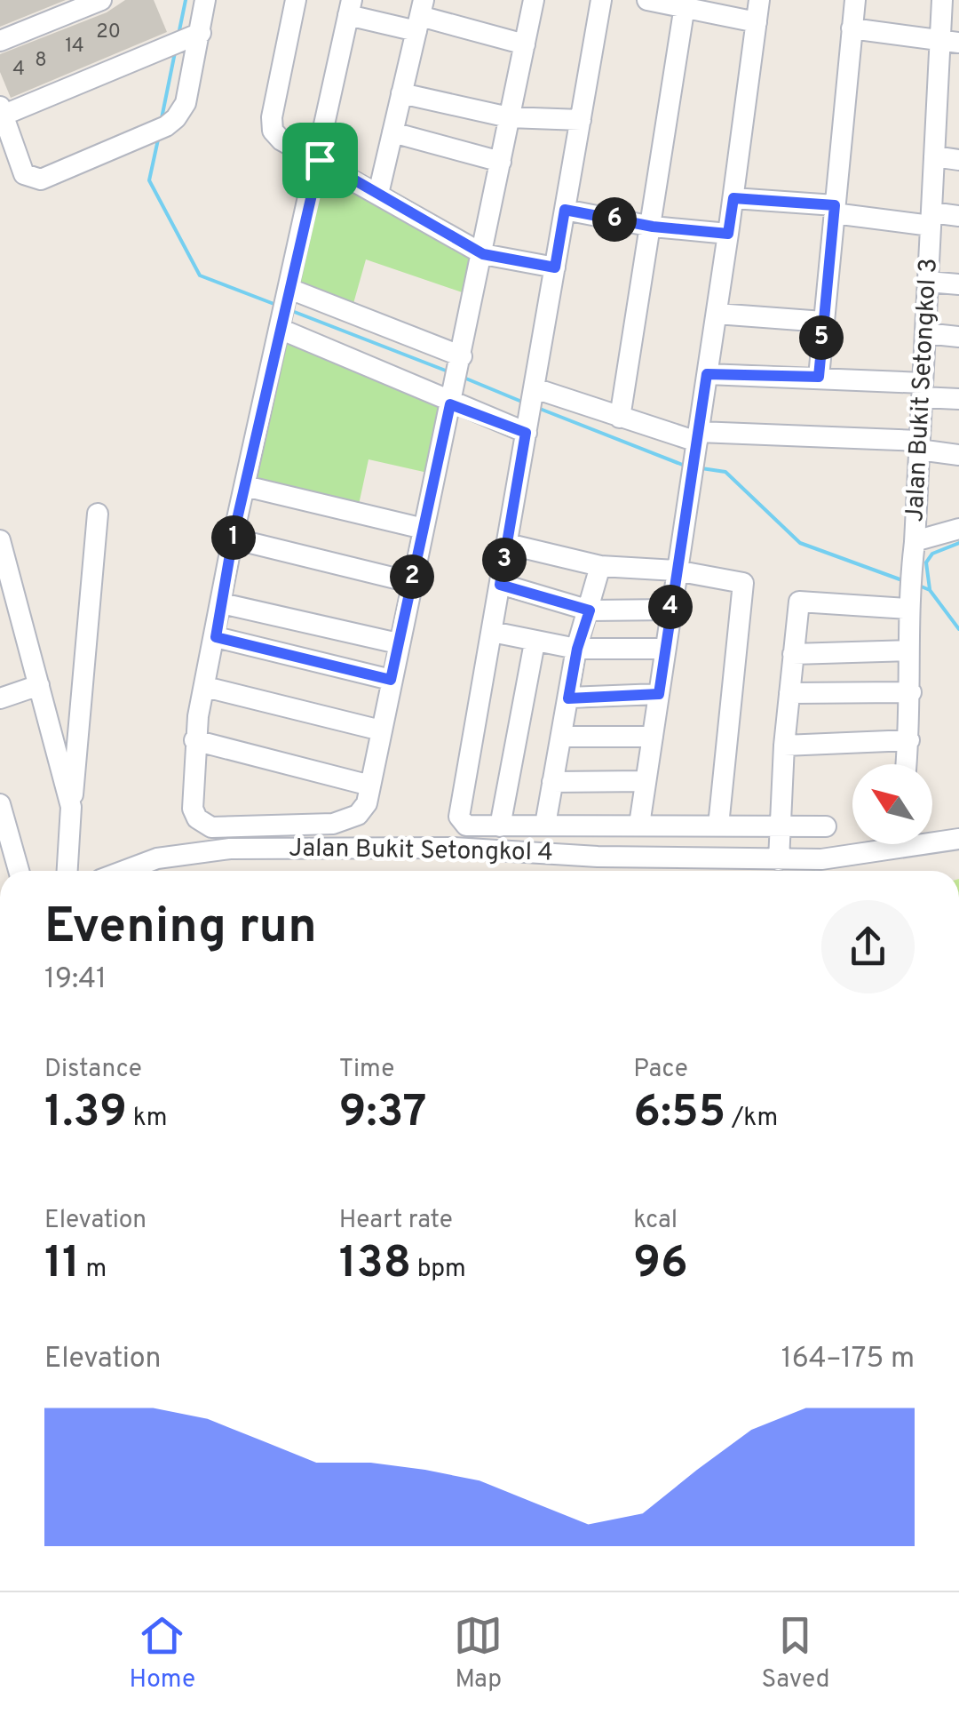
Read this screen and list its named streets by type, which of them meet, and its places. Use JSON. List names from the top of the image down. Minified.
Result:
{"streets":{"street":["Jalan Bukit Setongkol 3","Jalan Bukit Setongkol 4"]},"house_numbers":["20","14","8","4"],"north":"top left","page":{"pins":["6","5","1","3","2","4"],"heading":["Evening run","19:41"],"stats":[["Distance","1.39 km"],["Time","9:37"],["Pace","6:55 /km"],["Elevation","11 m"],["Heart rate","138 bpm"],["kcal","96"]],"chart":["Elevation","164–175 m"],"tabs":["Home","Map","Saved"]}}
